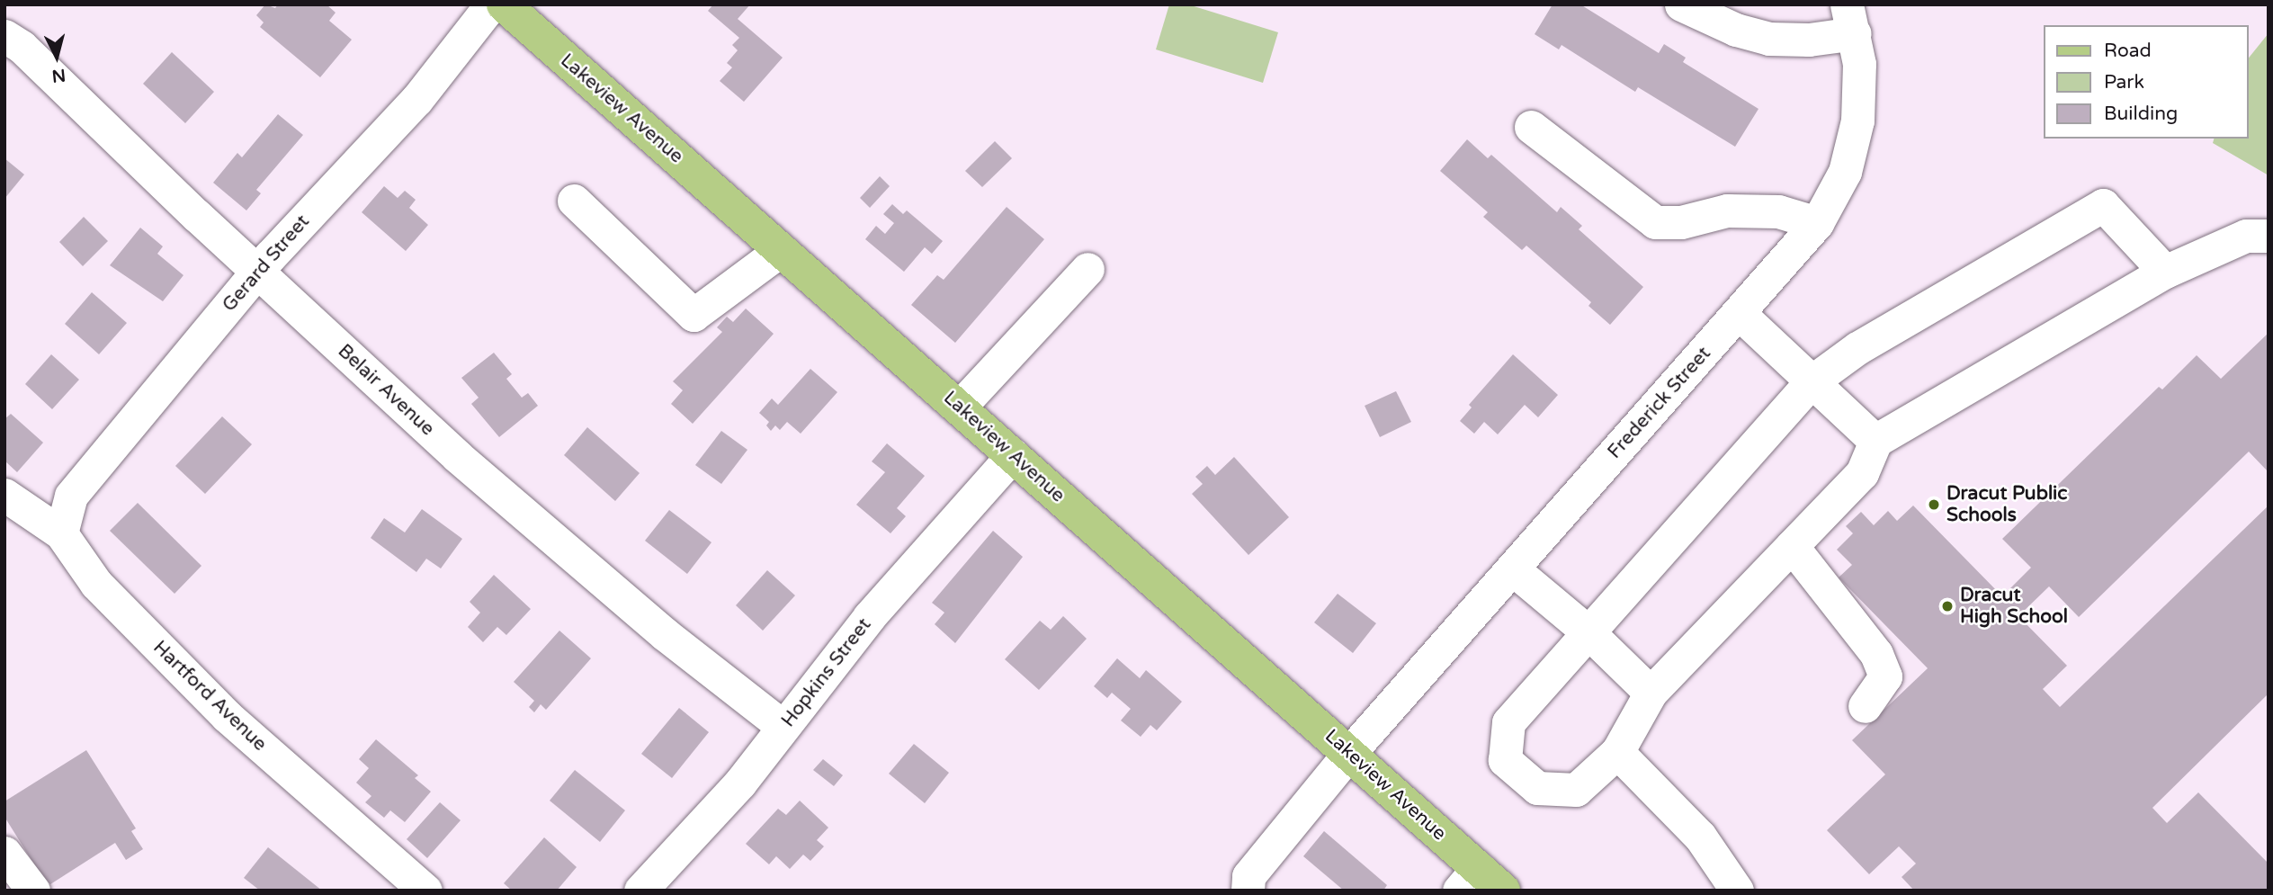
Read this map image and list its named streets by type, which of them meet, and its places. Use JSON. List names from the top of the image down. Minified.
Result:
{"streets":{"main road":["Lakeview Avenue"],"street":["Gerard Street","Belair Avenue","Frederick Street","Hopkins Street","Hartford Avenue"]},"crossings":[["Lakeview Avenue","Frederick Street"],["Lakeview Avenue","Hopkins Street"],["Gerard Street","Belair Avenue"],["Gerard Street","Hartford Avenue"],["Belair Avenue","Hopkins Street"]],"places":["Dracut Public Schools","Dracut High School"],"legend":["Road","Park","Building"],"north":"bottom"}
